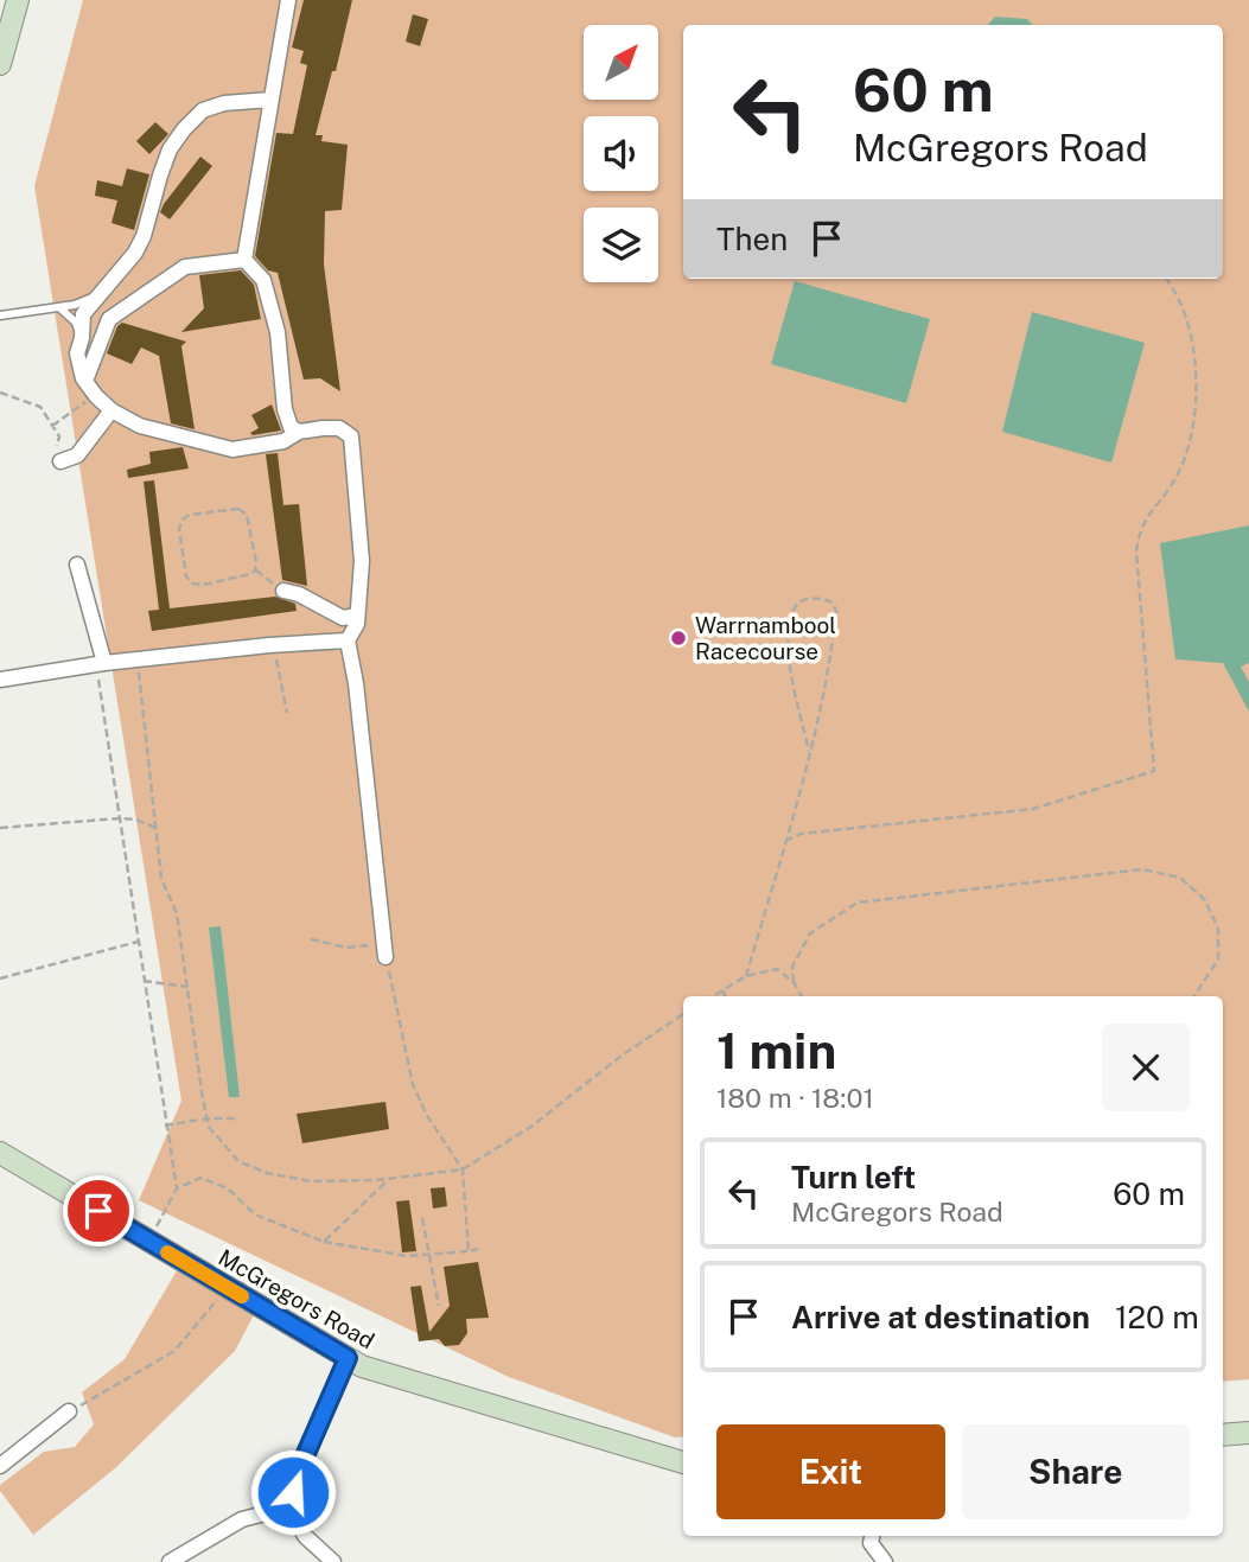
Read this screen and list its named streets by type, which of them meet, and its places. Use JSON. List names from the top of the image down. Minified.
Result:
{"streets":{"street":["McGregors Road"]},"places":["Warrnambool Racecourse"],"north":"top right","page":{"turn":["60 m","McGregors Road"],"then":"Then","heading":["1 min","180 m · 18:01"],"list":[{"name":"Turn left","note":"McGregors Road","value":"60 m"},{"name":"Arrive at destination","value":"120 m"}],"buttons":["Exit","Share"]}}
